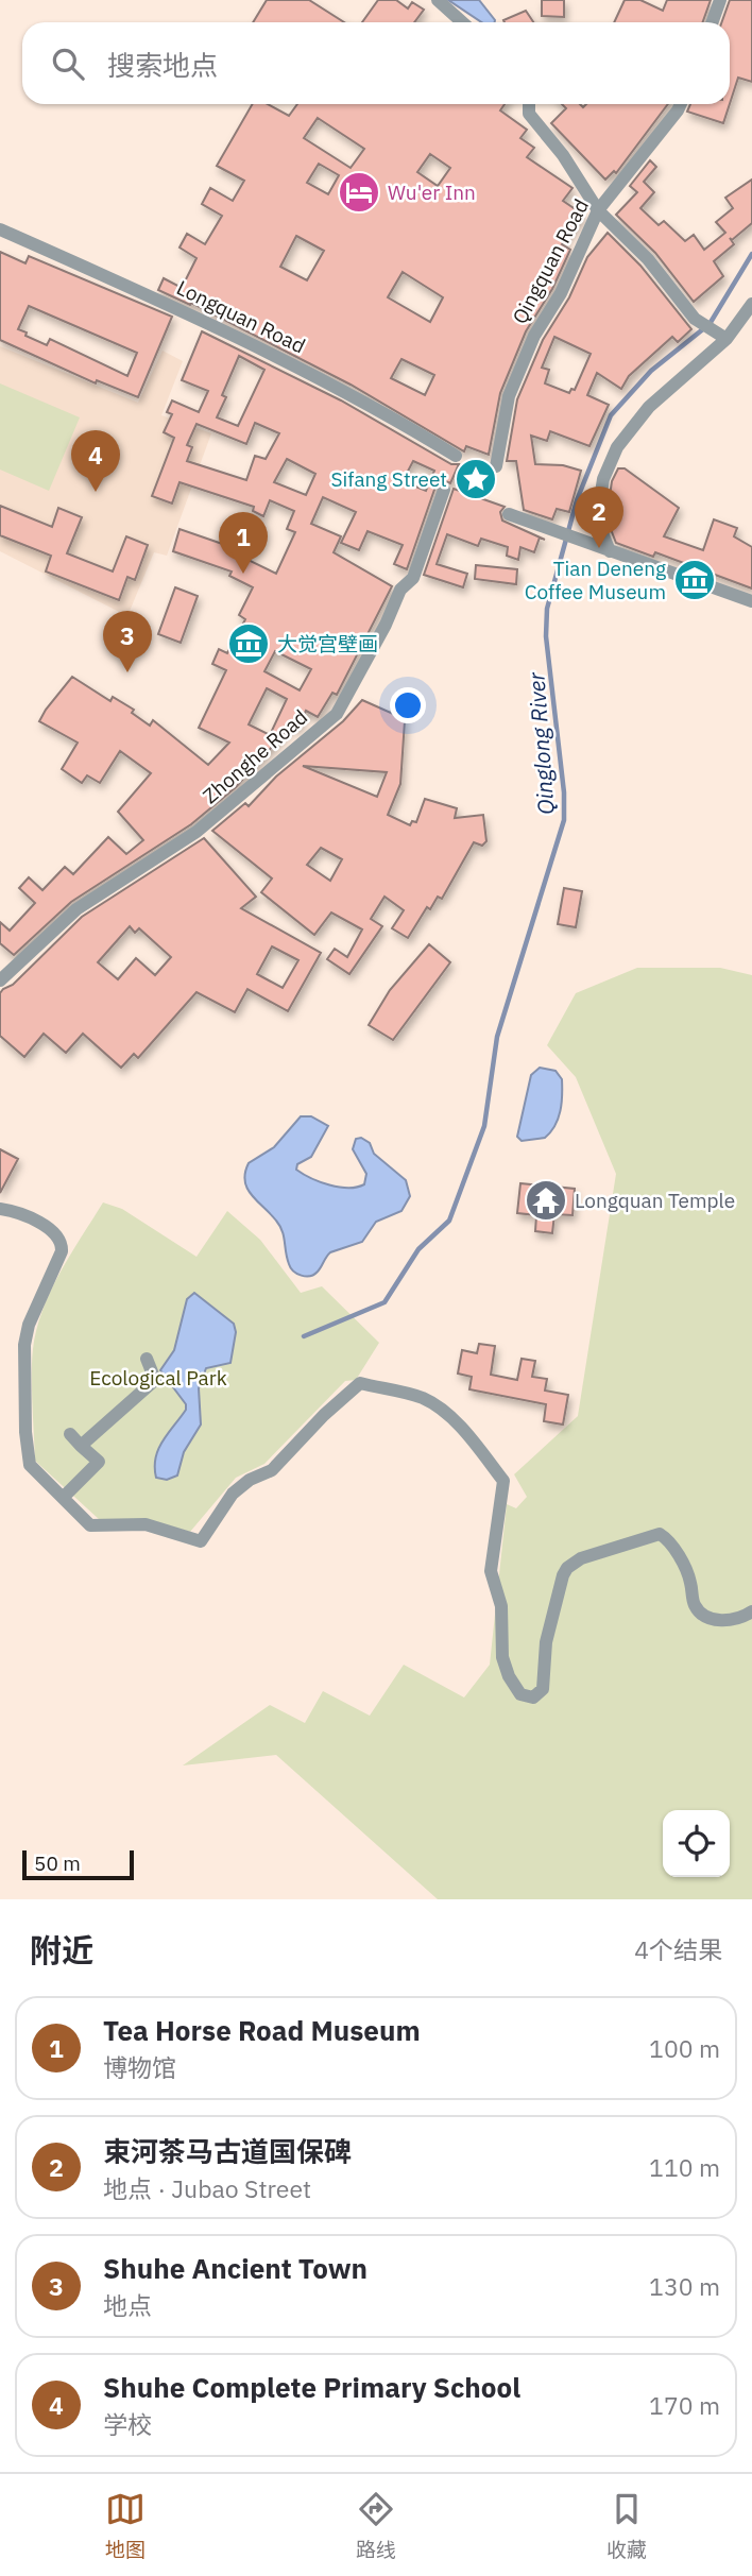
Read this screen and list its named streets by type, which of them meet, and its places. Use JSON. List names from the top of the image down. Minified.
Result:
{"streets":{"street":["Qingquan Road","Longquan Road","Zhonghe Road"]},"water":["Qinglong River"],"parks":["Ecological Park"],"places":{"hotel":["Wu'er Inn"],"place":["Sifang Street"],"museum":["Tian Deneng Coffee Museum","大觉宫壁画"],"temple":["Longquan Temple"]},"scale_bar":"50 m","page":{"search":"搜索地点","pins":["4","2","1","3"],"scale":"50 m","heading":["附近","4个结果"],"list":[{"mark":"1","name":"Tea Horse Road Museum","note":"博物馆","value":"100 m"},{"mark":"2","name":"束河茶马古道国保碑","note":"地点 · Jubao Street","value":"110 m"},{"mark":"3","name":"Shuhe Ancient Town","note":"地点","value":"130 m"},{"mark":"4","name":"Shuhe Complete Primary School","note":"学校","value":"170 m"}],"nav":["地图","路线","收藏"]}}
